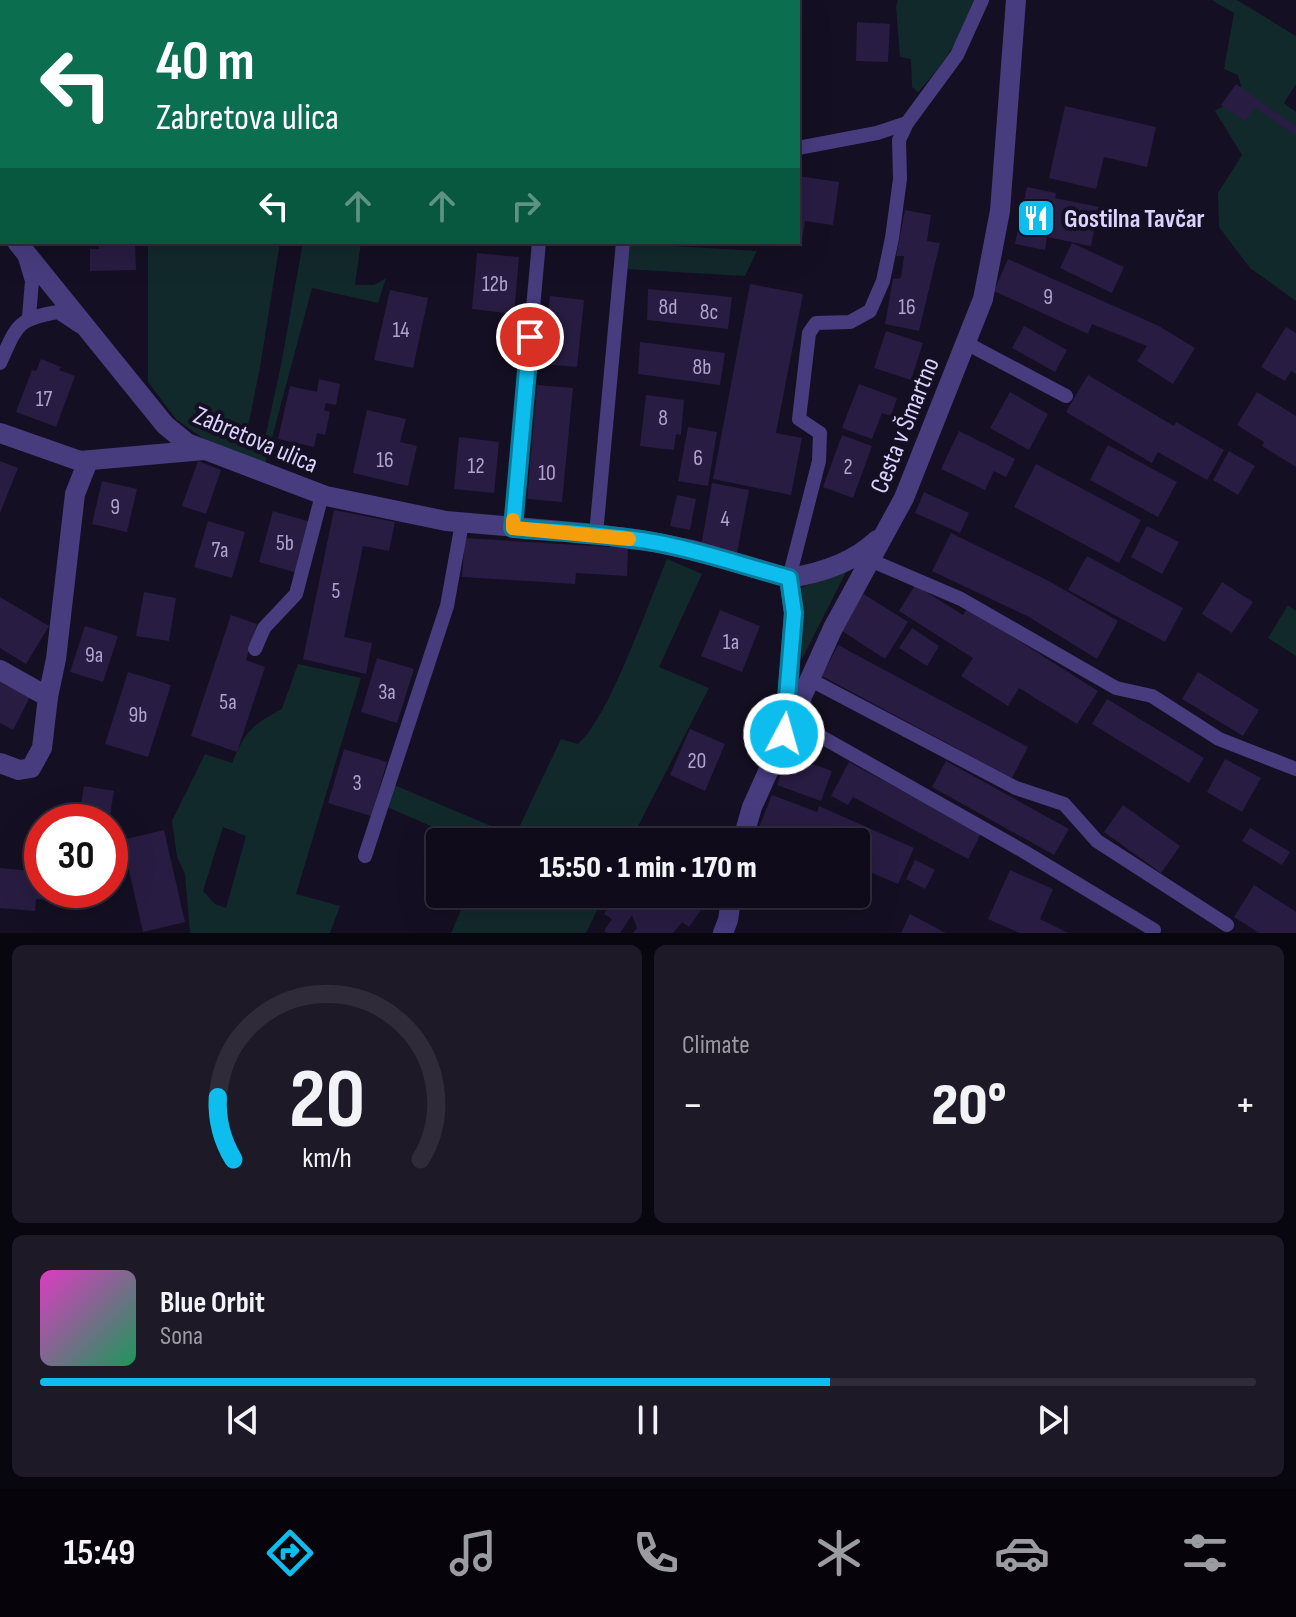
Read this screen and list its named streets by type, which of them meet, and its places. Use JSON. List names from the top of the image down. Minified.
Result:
{"streets":{"street":["Cesta v Šmartno","Zabretova ulica"]},"places":{"restaurant":["Gostilna Tavčar"]},"house_numbers":["12b","9","8d","16","8c","14","8b","17","8","6","16","12","2","10","9","4","5b","7a","5","1a","9a","3a","5a","9b","20","3"],"page":{"turn":["40 m","Zabretova ulica"],"limit":"30","trip":"15:50 · 1 min · 170 m","tile":"Climate","heat":["−","20°","+"],"song":["Blue Orbit","Sona"],"tabs":"15:49","gauge":["20","km/h"]}}
